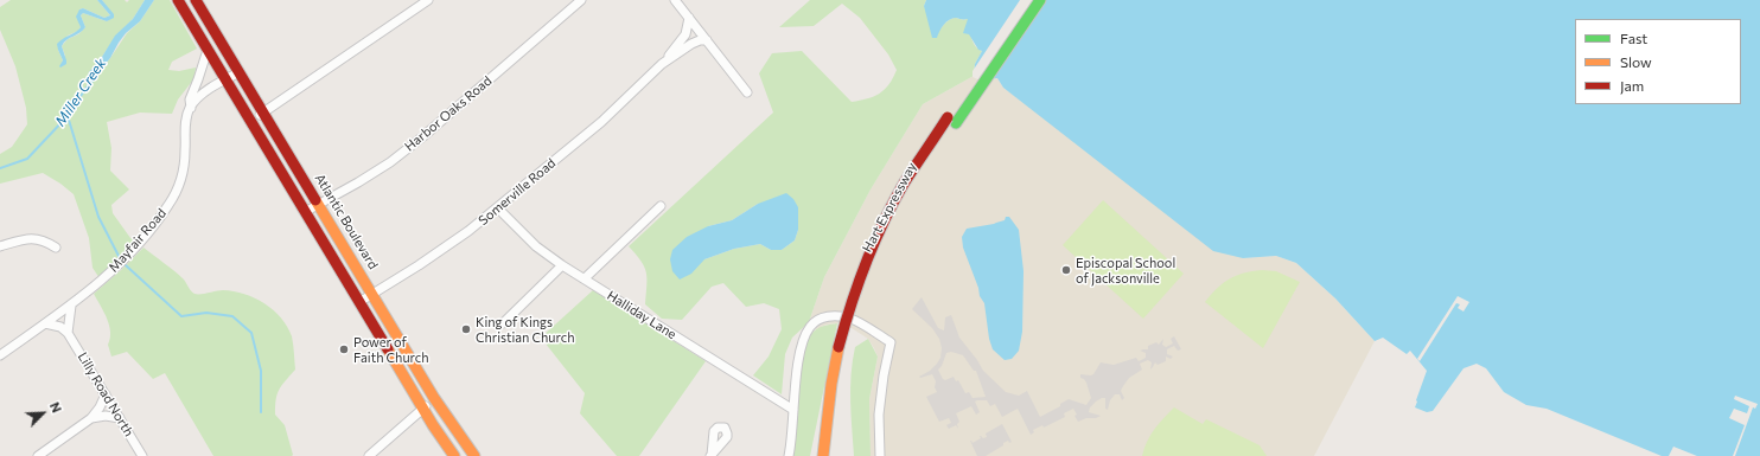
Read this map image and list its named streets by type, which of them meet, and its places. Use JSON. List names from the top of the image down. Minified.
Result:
{"streets":{"main road":["Hart Expressway","Atlantic Boulevard"],"street":["Harbor Oaks Road","Somerville Road","Mayfair Road","Halliday Lane","Lilly Road North"]},"crossings":[["Harbor Oaks Road","Atlantic Boulevard"],["Somerville Road","Atlantic Boulevard"],["Somerville Road","Halliday Lane"]],"water":["Miller Creek"],"places":["Episcopal School of Jacksonville","King of Kings Christian Church","Power of Faith Church"],"legend":["Fast","Slow","Jam"],"north":"top right"}
